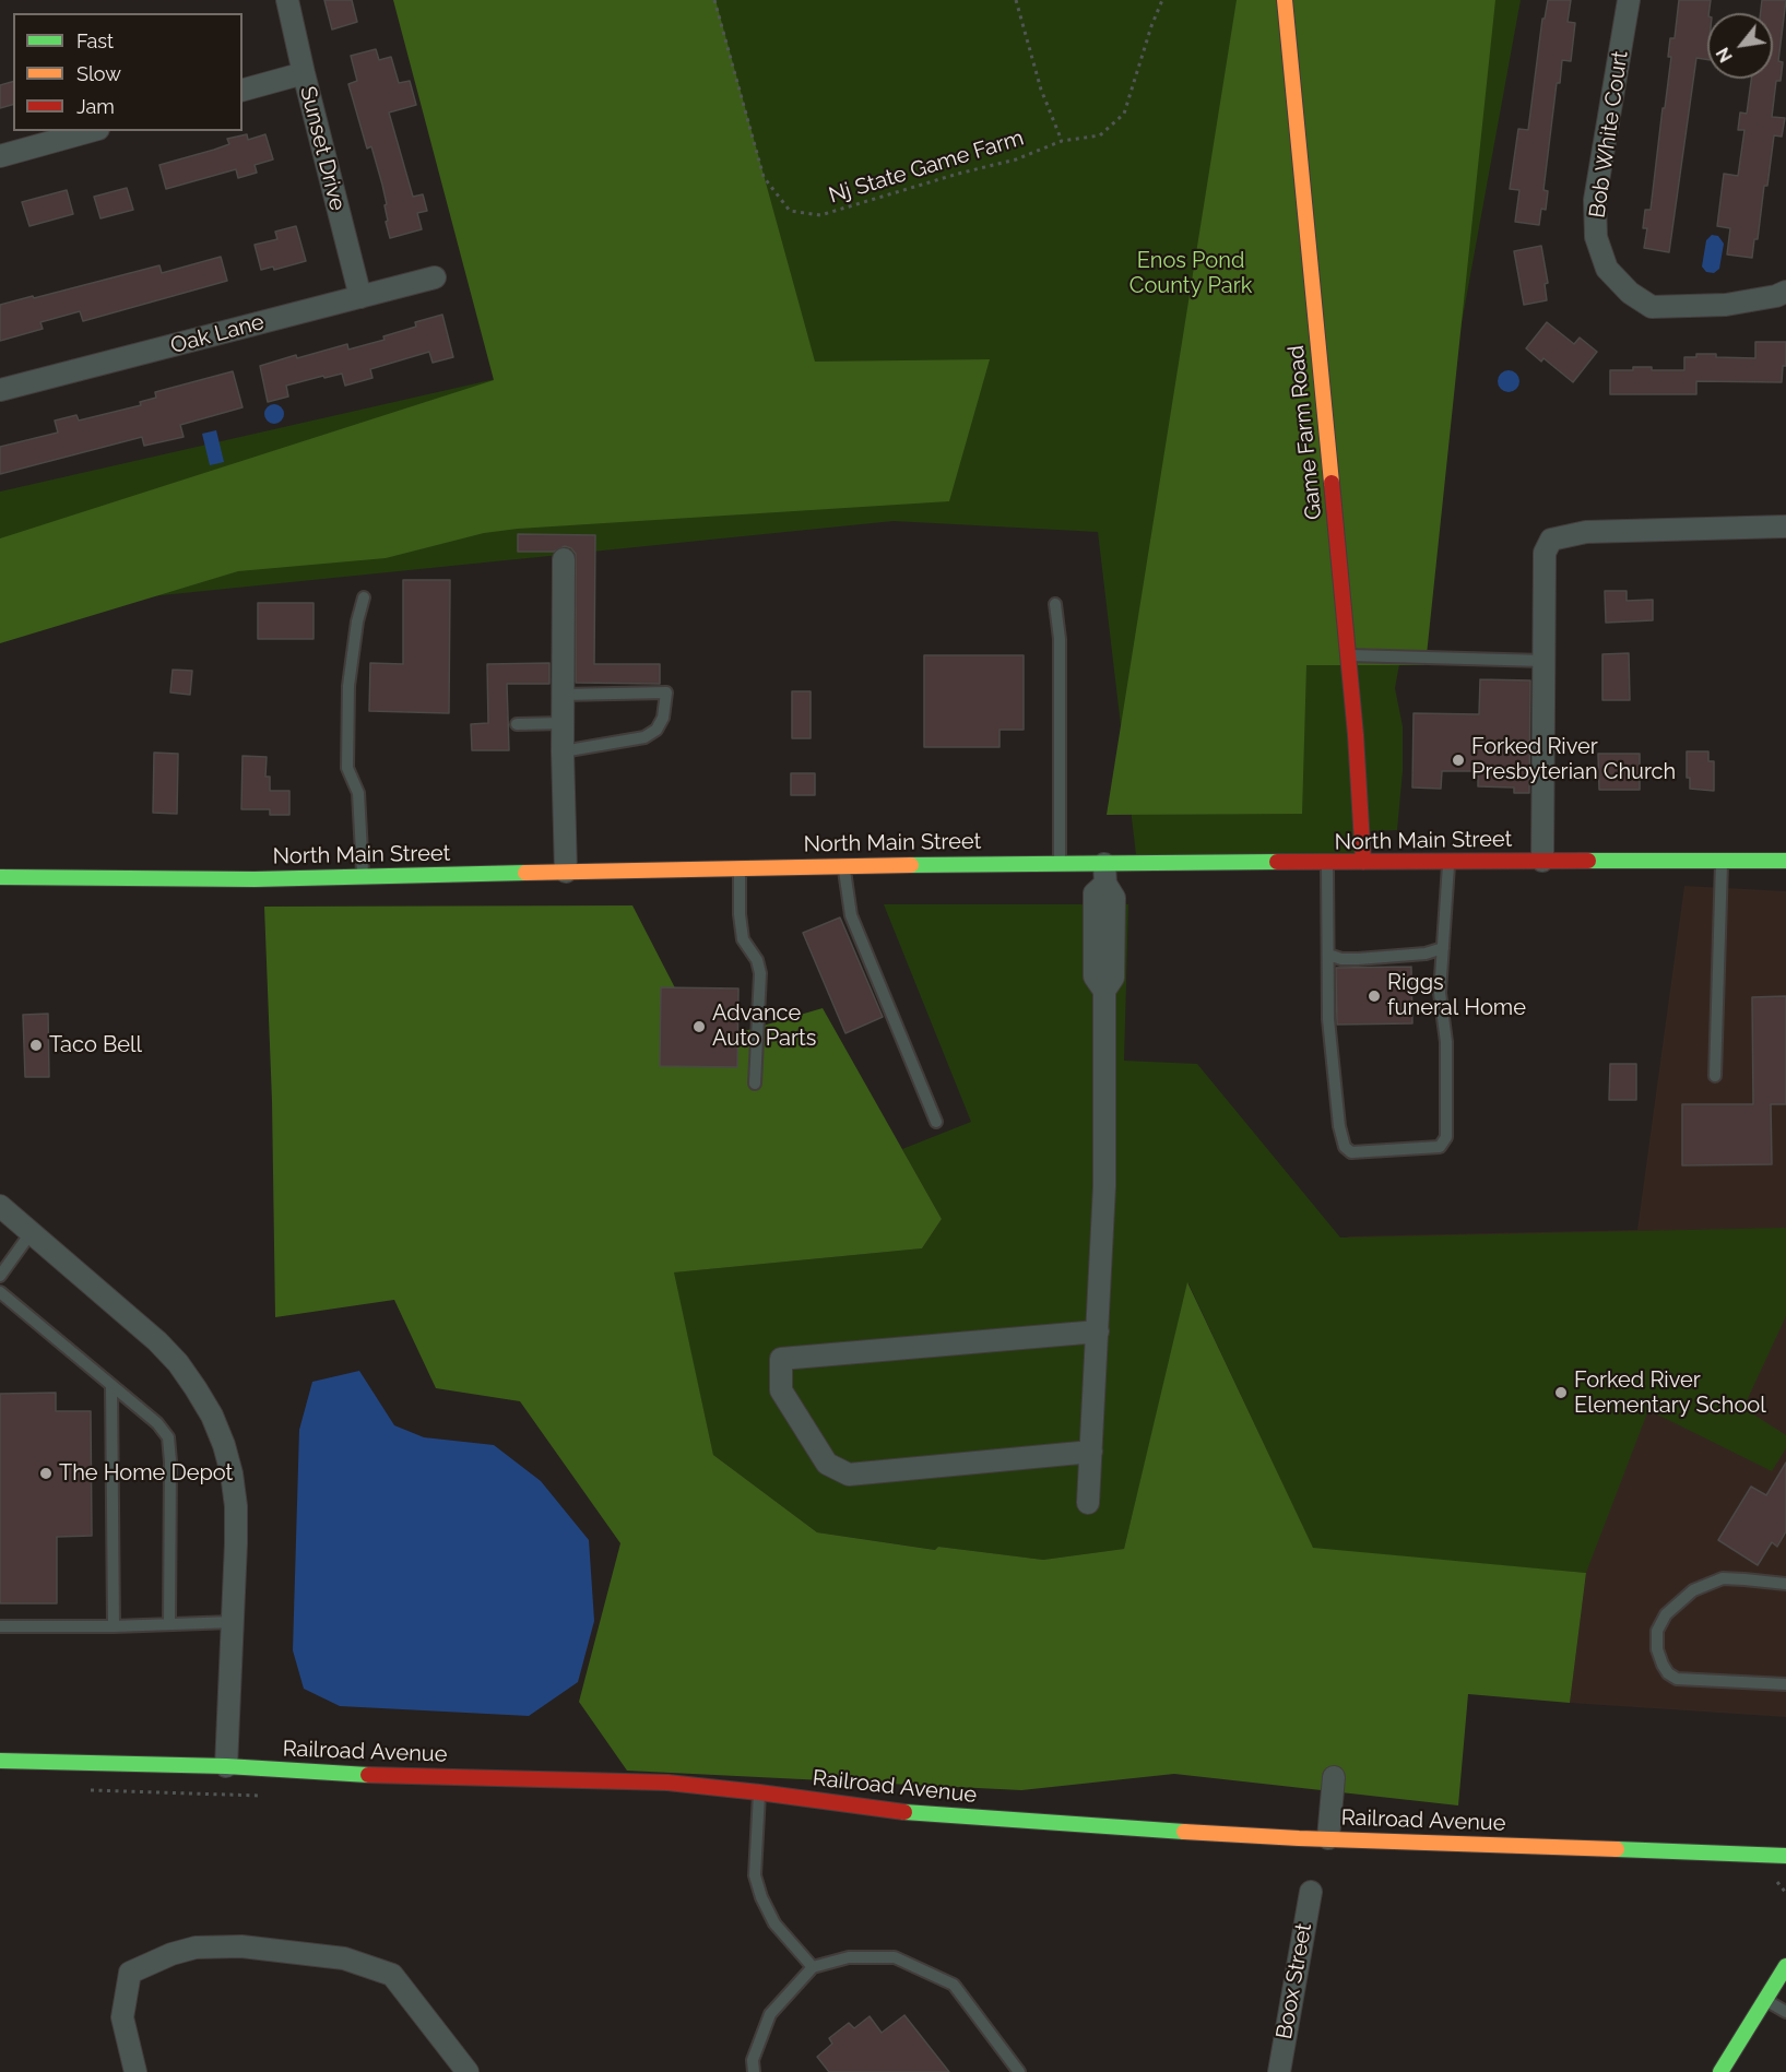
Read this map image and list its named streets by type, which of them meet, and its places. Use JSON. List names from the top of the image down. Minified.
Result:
{"streets":{"main road":["Game Farm Road","North Main Street","Railroad Avenue"],"street":["Bob White Court","Sunset Drive","Oak Lane","Boox Street"],"path":["Nj State Game Farm"]},"crossings":[["Sunset Drive","Oak Lane"],["Game Farm Road","North Main Street"]],"parks":["Enos Pond County Park"],"places":["Forked River Presbyterian Church","Riggs funeral Home","Advance Auto Parts","Taco Bell","Forked River Elementary School","The Home Depot"],"legend":["Fast","Slow","Jam"],"north":"bottom left"}
